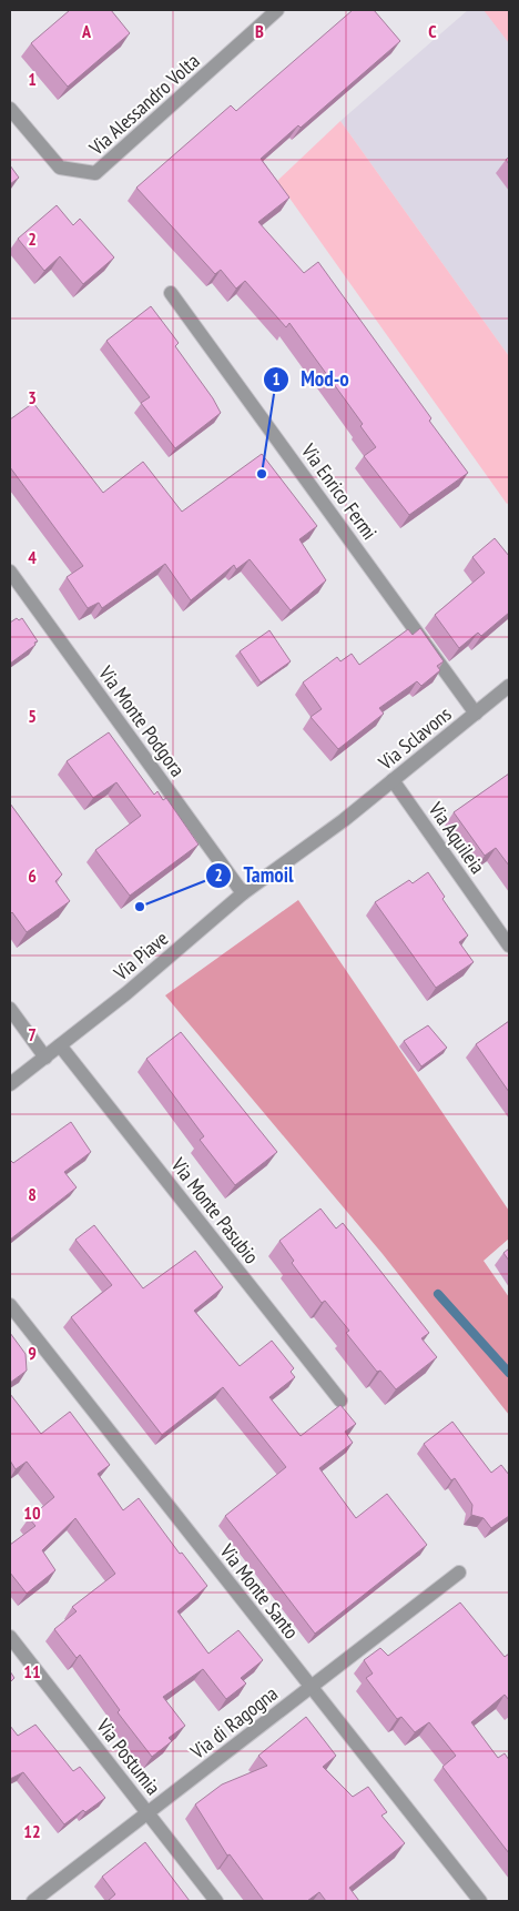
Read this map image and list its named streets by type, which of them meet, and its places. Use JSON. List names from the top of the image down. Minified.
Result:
{"streets":{"street":["Via Alessandro Volta","Via Enrico Fermi","Via Monte Podgora","Via Sclavons","Via Aquileia","Via Piave","Via Monte Pasubio","Via Monte Santo","Via di Ragogna","Via Postumia"]},"crossings":[["Via Enrico Fermi","Via Sclavons"],["Via Monte Podgora","Via Piave"],["Via Sclavons","Via Aquileia"],["Via Sclavons","Via Piave"],["Via Piave","Via Monte Pasubio"],["Via Monte Santo","Via di Ragogna"],["Via di Ragogna","Via Postumia"]],"places":["Mod-o","Tamoil"],"grid":{"columns":["A","B","C"],"rows":["1","2","3","4","5","6","7","8","9","10","11","12"]}}
